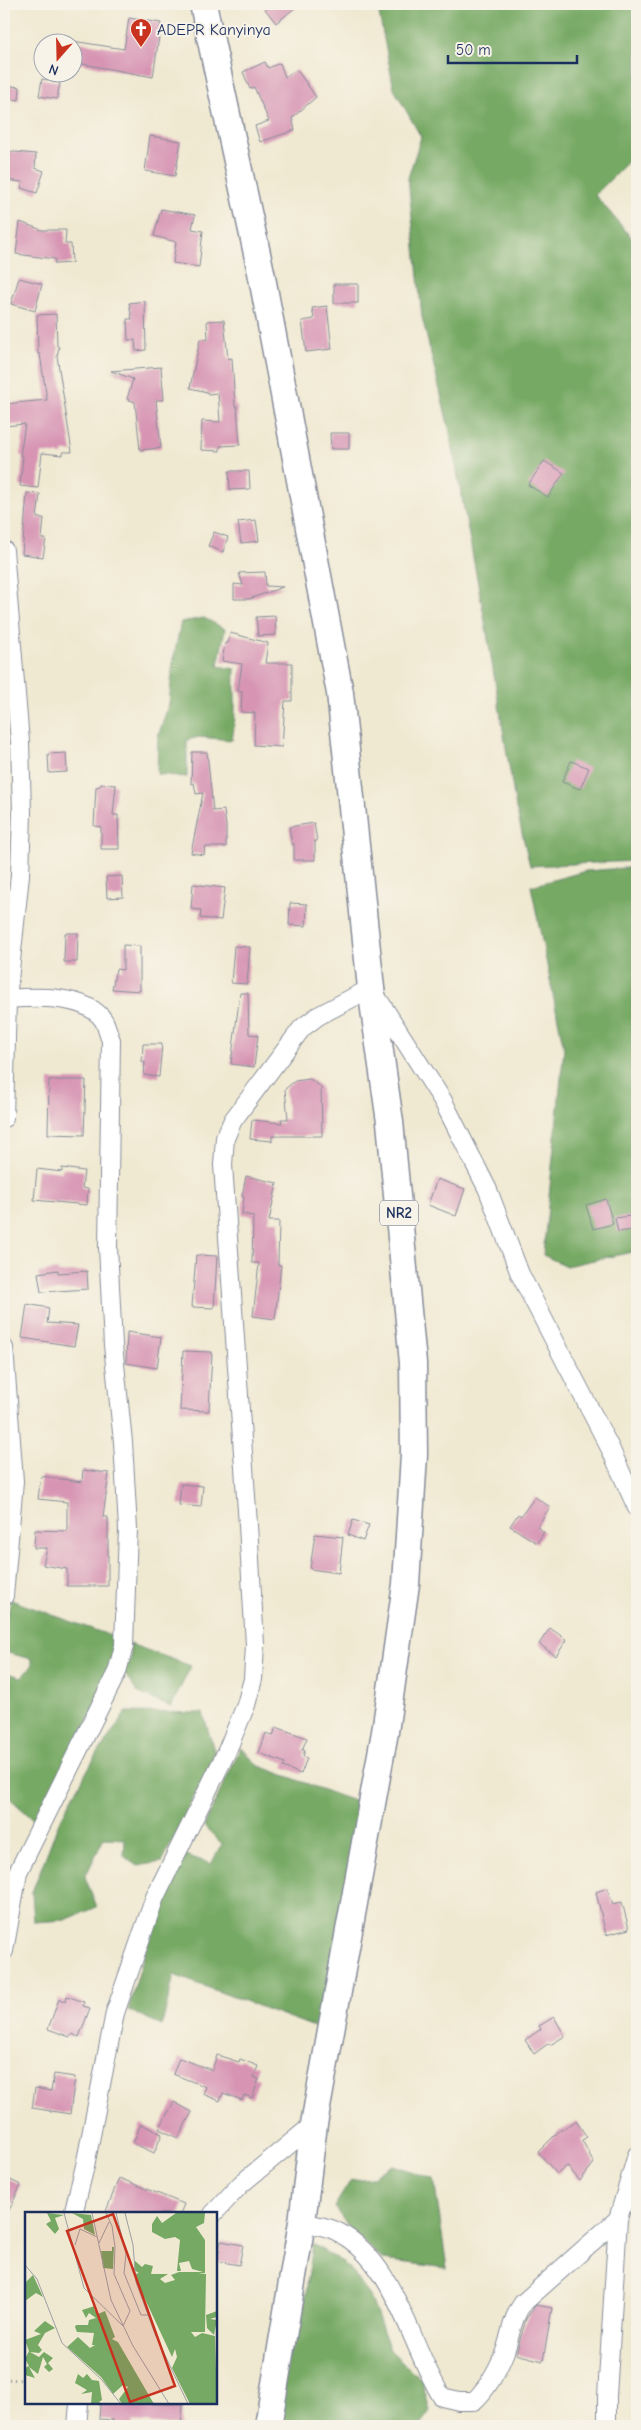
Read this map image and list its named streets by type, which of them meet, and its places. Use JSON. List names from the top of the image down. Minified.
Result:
{"streets":{"highway":["NR2"]},"places":{"church":["ADEPR Kanyinya"]},"scale_bar":"50 m","north":"bottom"}
